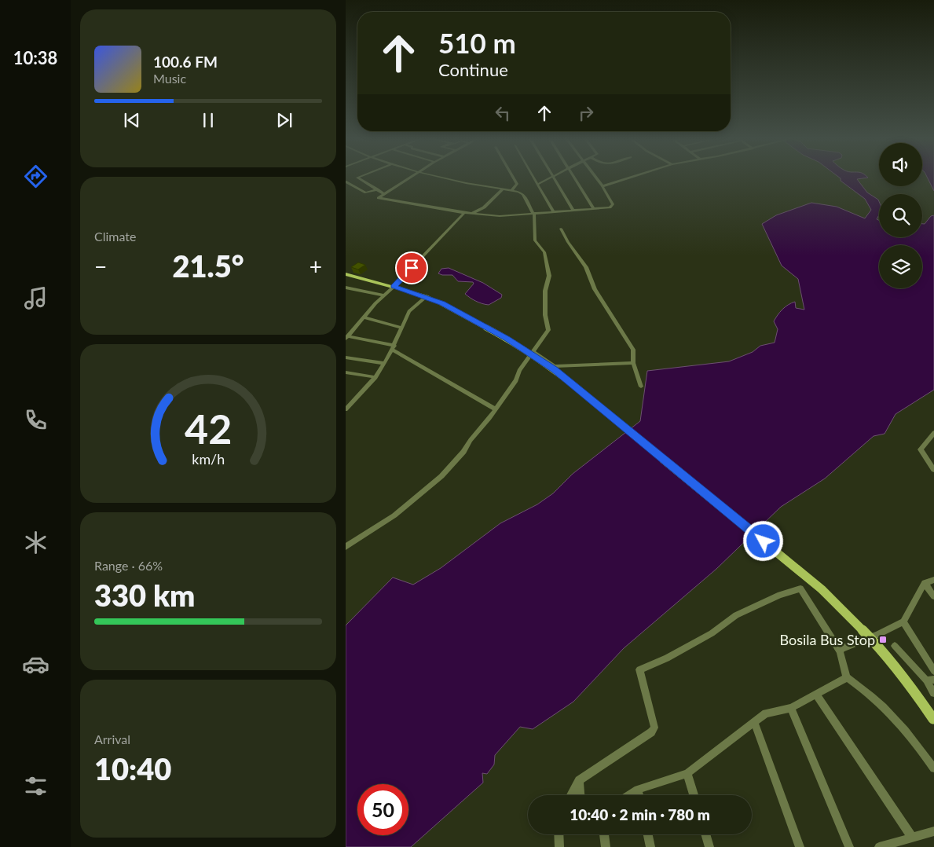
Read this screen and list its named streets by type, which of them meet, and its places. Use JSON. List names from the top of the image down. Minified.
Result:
{"places":{"transit":["Bosila Bus Stop"]},"page":{"tabs":"10:38","turn":["510 m","Continue"],"song":["100.6 FM","Music"],"tile":["Climate",["Range · 66%","330 km"],["Arrival","10:40"]],"heat":["−","21.5°","+"],"limit":"50","trip":"10:40 · 2 min · 780 m","gauge":["42","km/h"]}}
